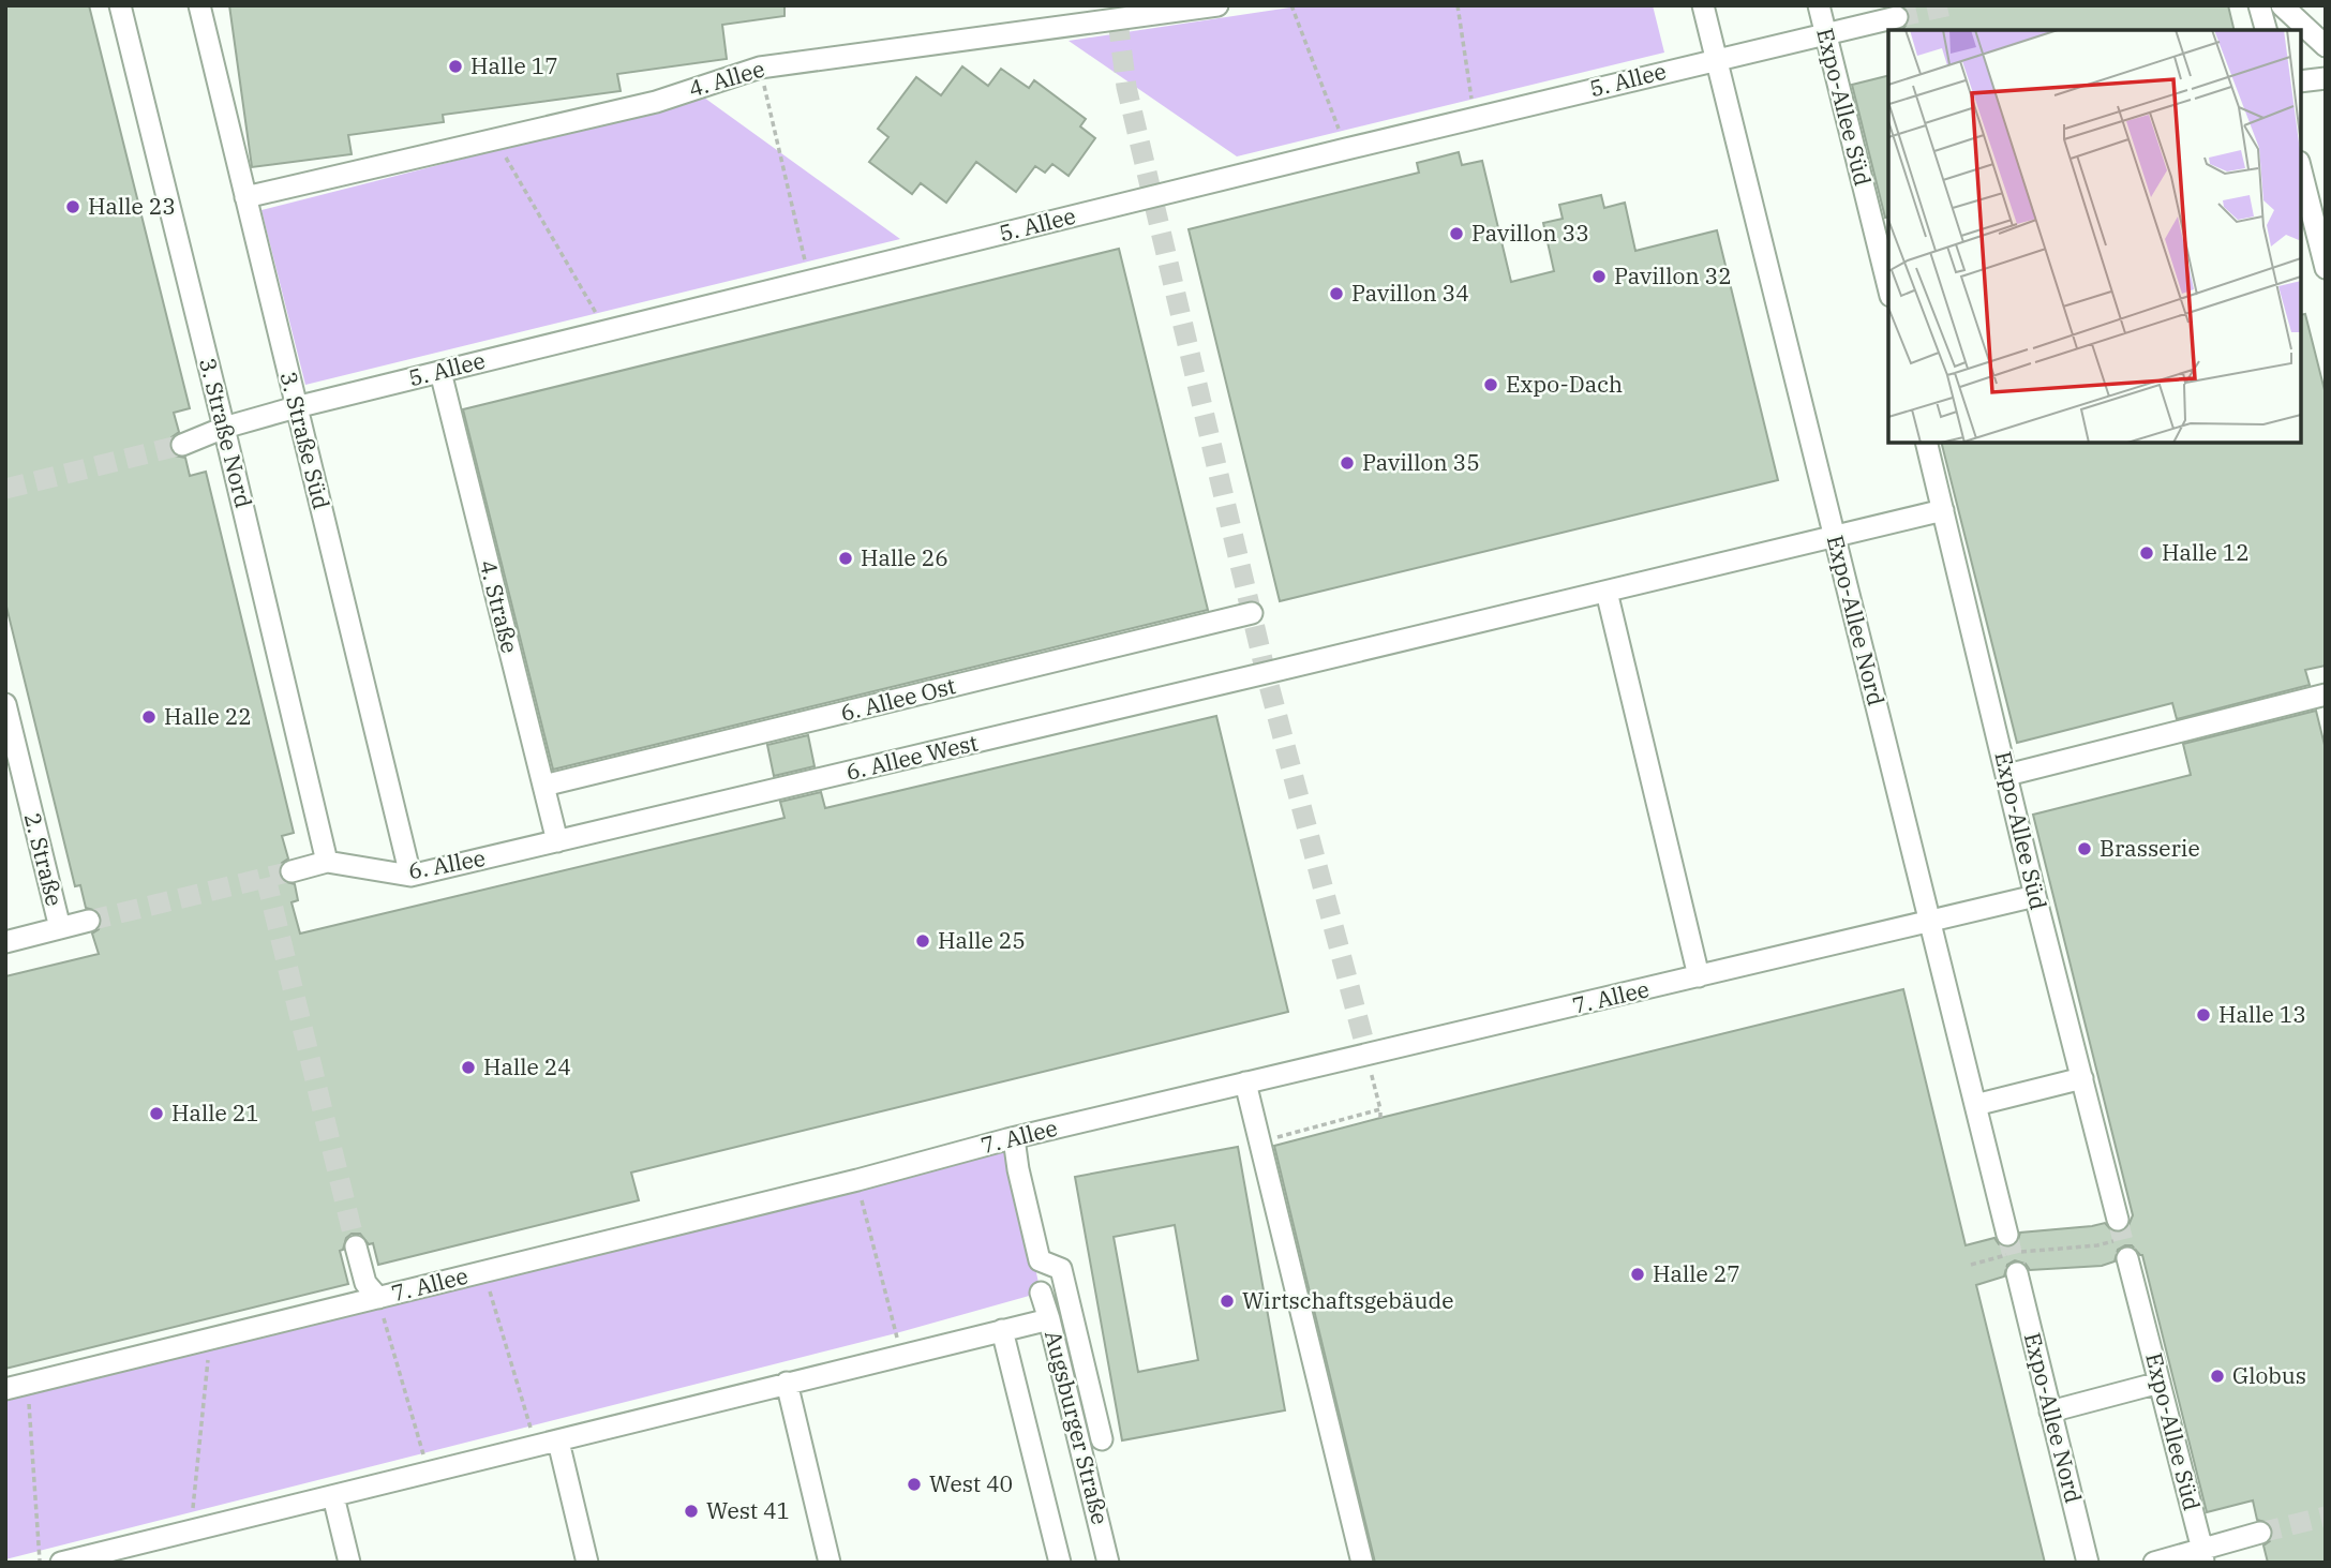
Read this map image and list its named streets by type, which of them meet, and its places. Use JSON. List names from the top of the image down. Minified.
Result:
{"streets":{"lane":["4. Allee","5. Allee","Expo-Allee Süd","3. Straße Nord","3. Straße Süd","4. Straße","Expo-Allee Nord","6. Allee Ost","6. Allee West","2. Straße","6. Allee","7. Allee","Augsburger Straße"]},"crossings":[["4. Allee","3. Straße Süd"],["5. Allee","Expo-Allee Süd"],["5. Allee","3. Straße Nord"],["5. Allee","3. Straße Süd"],["5. Allee","4. Straße"],["5. Allee","Expo-Allee Nord"],["Expo-Allee Süd","6. Allee West"],["Expo-Allee Süd","7. Allee"],["3. Straße Nord","6. Allee"],["3. Straße Süd","6. Allee"],["4. Straße","6. Allee Ost"],["4. Straße","6. Allee West"],["4. Straße","6. Allee"],["Expo-Allee Nord","6. Allee West"],["Expo-Allee Nord","7. Allee"],["6. Allee West","6. Allee"]],"places":["Halle 17","Halle 23","Pavillon 33","Pavillon 32","Pavillon 34","Expo-Dach","Pavillon 35","Halle 12","Halle 26","Halle 22","Brasserie","Halle 25","Halle 13","Halle 24","Halle 21","Halle 27","Wirtschaftsgebäude","Globus","West 40","West 41"]}
